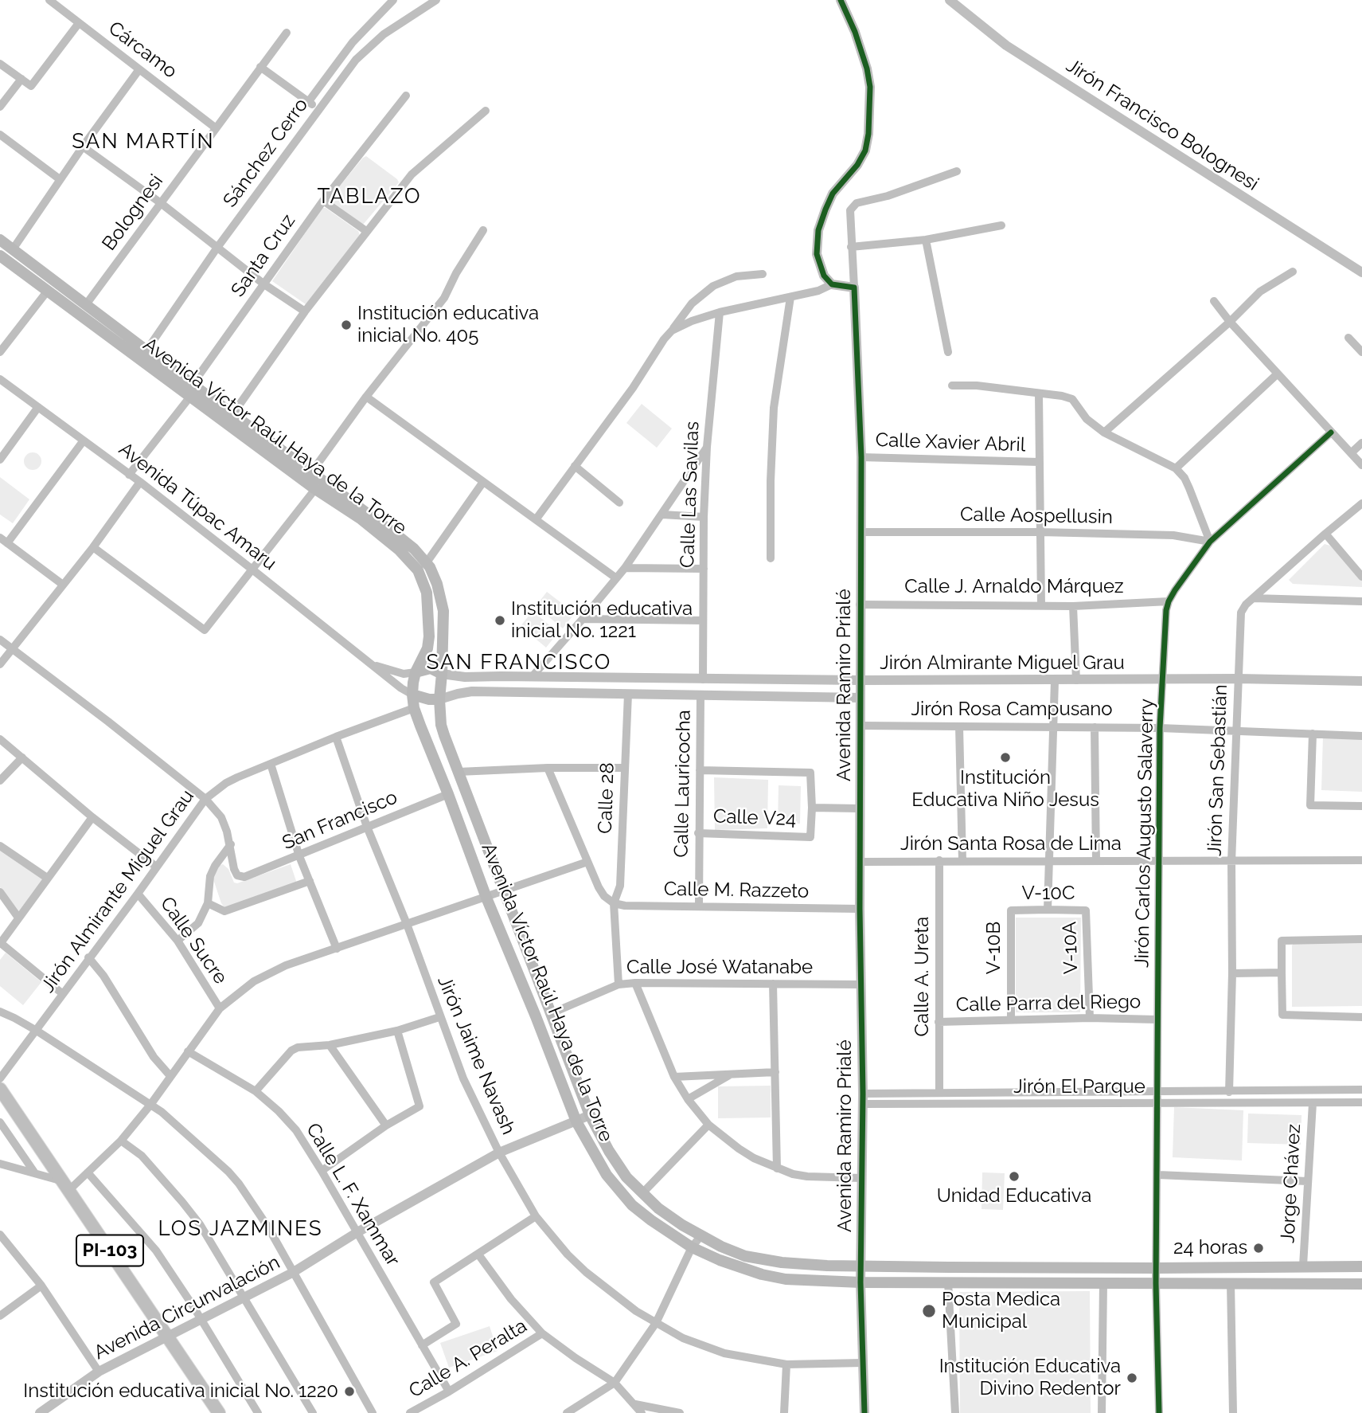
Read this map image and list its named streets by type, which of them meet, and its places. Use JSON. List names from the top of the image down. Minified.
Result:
{"streets":{"main road":["Avenida Víctor Raúl Haya de la Torre","PI-103"],"street":["Cárcamo","Jirón Francisco Bolognesi","Sánchez Cerro","Bolognesi","Santa Cruz","Calle Xavier Abril","Calle Las Savilas","Avenida Túpac Amaru","Calle Aospellusin","Calle J. Arnaldo Márquez","Jirón Almirante Miguel Grau","Avenida Ramiro Prialé","Jirón Rosa Campusano","Jirón San Sebastián","Calle Lauricocha","Calle 28","Calle V24","San Francisco","Jirón Carlos Augusto Salaverry","Jirón Santa Rosa de Lima","Calle M. Razzeto","V-10C","Calle Sucre","V-10B","V-10A","Calle José Watanabe","Calle A. Ureta","Calle Parra del Riego","Jirón Jaime Navash","Jirón El Parque","Jorge Chávez","Calle L. F. Xammar","Avenida Circunvalación","Calle A. Peralta"]},"crossings":[["Cárcamo","Bolognesi"],["Sánchez Cerro","Avenida Víctor Raúl Haya de la Torre"],["Bolognesi","Avenida Víctor Raúl Haya de la Torre"],["Santa Cruz","Avenida Víctor Raúl Haya de la Torre"],["Santa Cruz","Avenida Túpac Amaru"],["Avenida Víctor Raúl Haya de la Torre","Avenida Túpac Amaru"],["Avenida Víctor Raúl Haya de la Torre","Jirón Almirante Miguel Grau"],["Avenida Víctor Raúl Haya de la Torre","Avenida Ramiro Prialé"],["Avenida Víctor Raúl Haya de la Torre","San Francisco"],["Avenida Víctor Raúl Haya de la Torre","Jirón Carlos Augusto Salaverry"],["Avenida Víctor Raúl Haya de la Torre","Calle José Watanabe"],["Avenida Víctor Raúl Haya de la Torre","Jorge Chávez"],["Avenida Víctor Raúl Haya de la Torre","Avenida Circunvalación"],["Calle Xavier Abril","Avenida Ramiro Prialé"],["Calle Las Savilas","Jirón Almirante Miguel Grau"],["Calle Aospellusin","Avenida Ramiro Prialé"],["Calle Aospellusin","Jirón Carlos Augusto Salaverry"],["Calle J. Arnaldo Márquez","Avenida Ramiro Prialé"],["Calle J. Arnaldo Márquez","Jirón Carlos Augusto Salaverry"],["Jirón Almirante Miguel Grau","Avenida Ramiro Prialé"],["Jirón Almirante Miguel Grau","Jirón San Sebastián"],["Jirón Almirante Miguel Grau","Jirón Carlos Augusto Salaverry"],["Jirón Almirante Miguel Grau","Calle Sucre"],["Jirón Almirante Miguel Grau","Jirón Jaime Navash"],["Avenida Ramiro Prialé","Jirón Rosa Campusano"],["Avenida Ramiro Prialé","Jirón Santa Rosa de Lima"],["Avenida Ramiro Prialé","Calle M. Razzeto"],["Avenida Ramiro Prialé","Calle José Watanabe"],["Avenida Ramiro Prialé","Jirón Jaime Navash"],["Avenida Ramiro Prialé","Jirón El Parque"],["Jirón Rosa Campusano","Jirón San Sebastián"],["Jirón Rosa Campusano","Jirón Carlos Augusto Salaverry"],["Jirón San Sebastián","Jirón Santa Rosa de Lima"],["Jirón San Sebastián","Jirón El Parque"],["Calle Lauricocha","Calle V24"],["Calle Lauricocha","Calle M. Razzeto"],["Calle 28","Calle M. Razzeto"],["Calle 28","Calle José Watanabe"],["San Francisco","Jirón Jaime Navash"],["Jirón Carlos Augusto Salaverry","Jirón Santa Rosa de Lima"],["Jirón Carlos Augusto Salaverry","Calle Parra del Riego"],["Jirón Carlos Augusto Salaverry","Jirón El Parque"],["Jirón Santa Rosa de Lima","Calle A. Ureta"],["V-10C","V-10B"],["V-10C","V-10A"],["V-10B","Calle Parra del Riego"],["V-10A","Calle Parra del Riego"],["Calle A. Ureta","Calle Parra del Riego"],["Calle A. Ureta","Jirón El Parque"],["Jirón Jaime Navash","Avenida Circunvalación"],["Jirón El Parque","Jorge Chávez"],["Calle L. F. Xammar","Avenida Circunvalación"],["Calle L. F. Xammar","Calle A. Peralta"],["PI-103","Avenida Circunvalación"]],"districts":["SAN MARTÍN","TABLAZO","SAN FRANCISCO","LOS JAZMINES"],"places":["Institución educativa inicial No. 405","Institución educativa inicial No. 1221","Institución Educativa Niño Jesus","Unidad Educativa","24 horas","Posta Medica Municipal","Institución Educativa Divino Redentor","Institución educativa inicial No. 1220"]}
